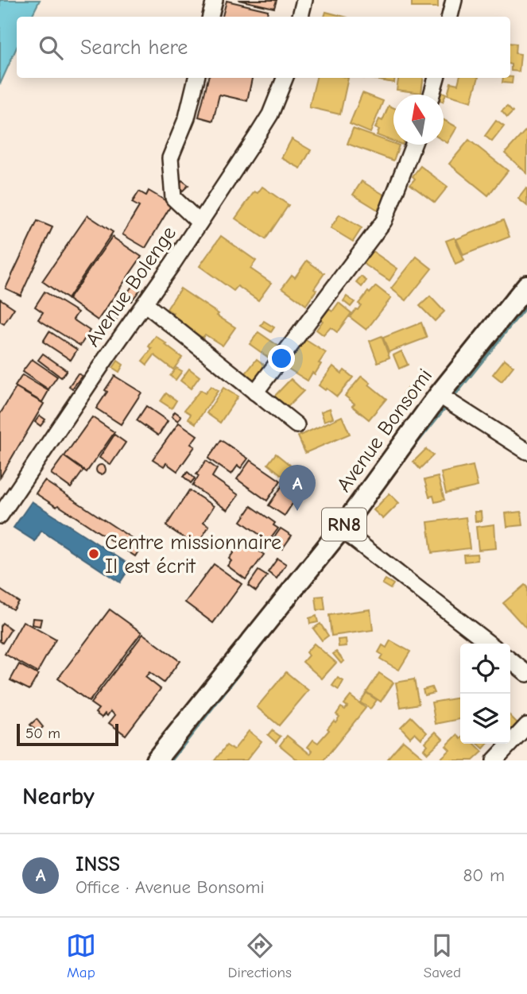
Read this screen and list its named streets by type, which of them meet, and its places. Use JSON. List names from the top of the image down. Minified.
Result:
{"streets":{"main road":["Avenue Bonsomi","RN8"],"street":["Avenue Bolenge"]},"places":["Centre missionnaire Il est écrit"],"scale_bar":"50 m","north":"top","page":{"search":"Search here","pins":"A","scale":"50 m","heading":"Nearby","list":[{"mark":"A","name":"INSS","note":"Office · Avenue Bonsomi","value":"80 m"}],"nav":["Map","Directions","Saved"]}}
